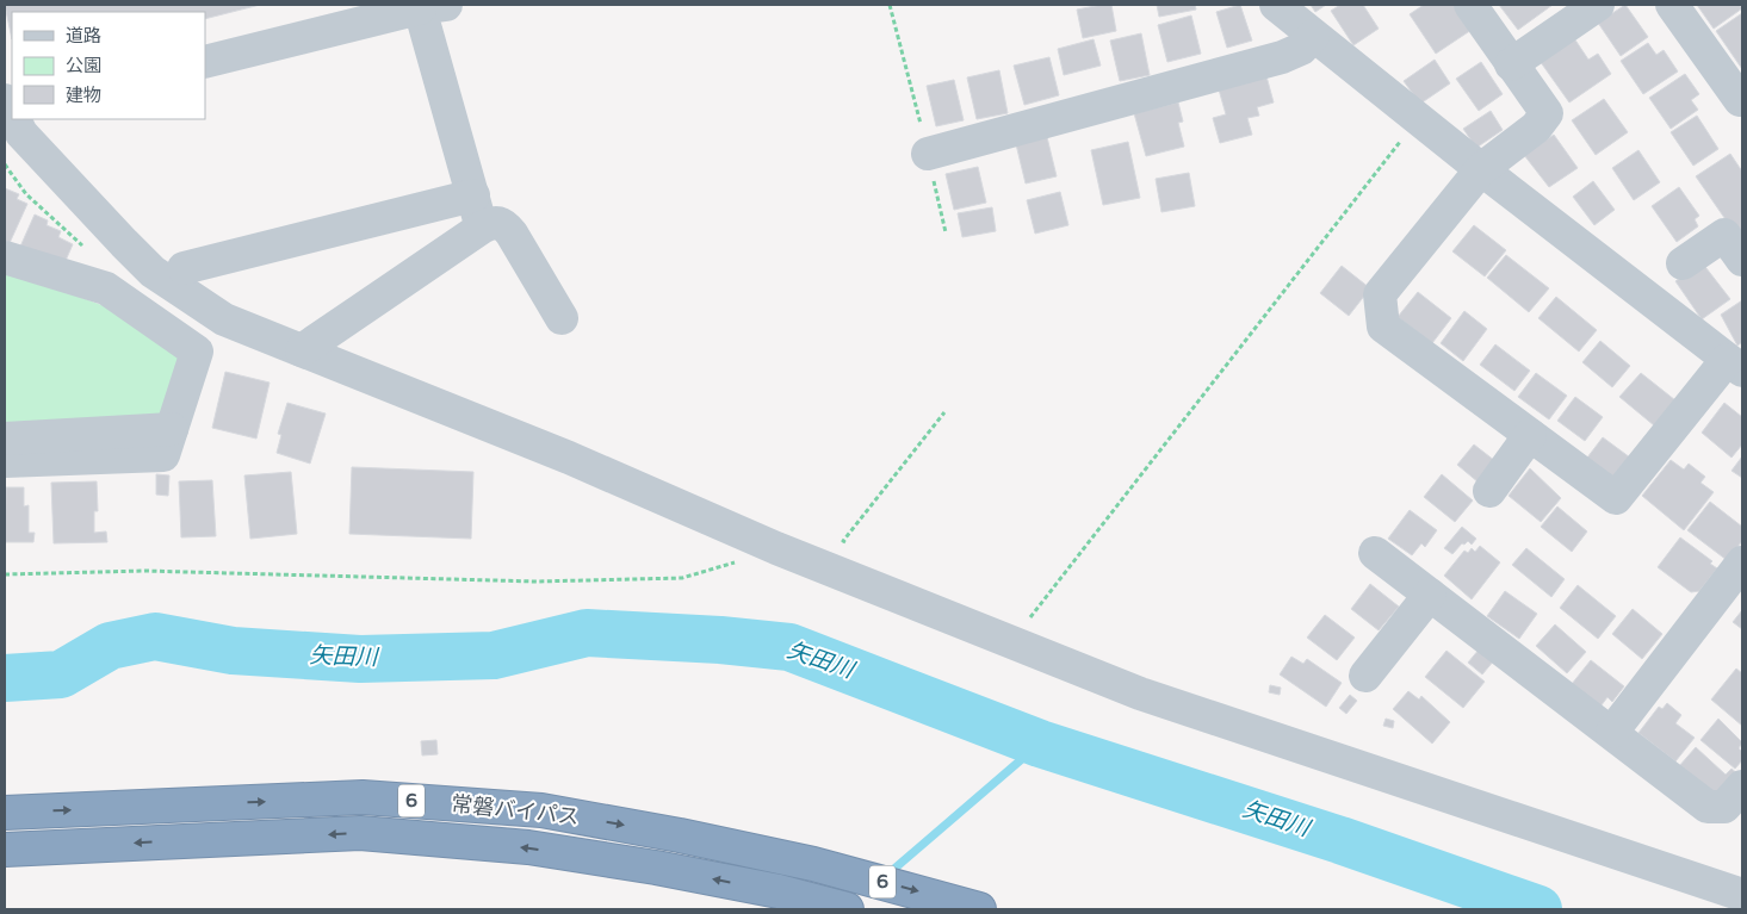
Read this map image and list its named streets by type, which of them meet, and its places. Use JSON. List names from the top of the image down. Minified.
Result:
{"streets":{"highway":["6","常磐バイパス"]},"water":["矢田川"],"legend":["道路","公園","建物"]}
